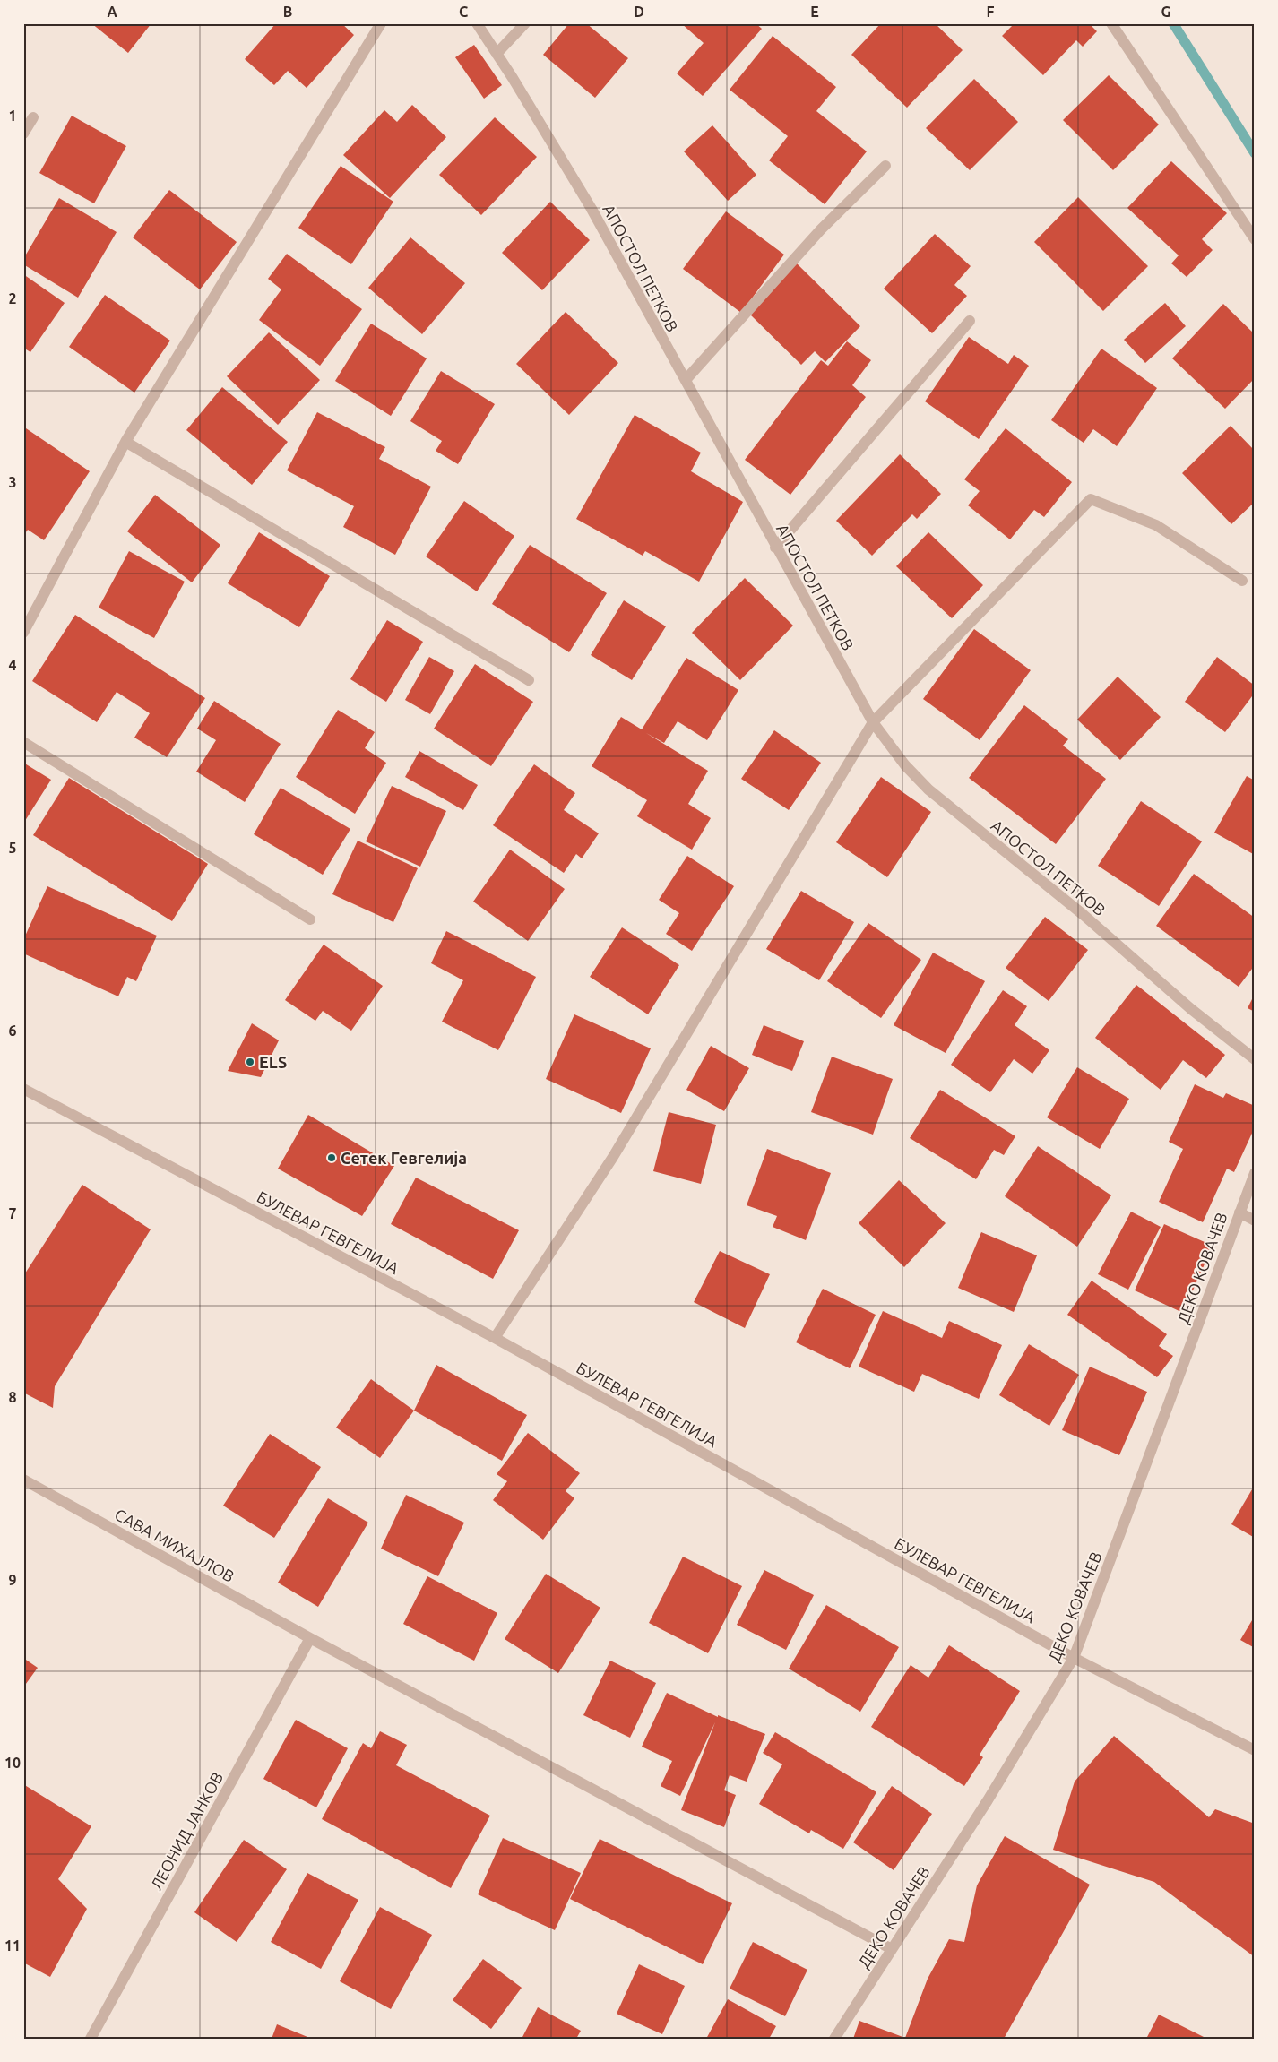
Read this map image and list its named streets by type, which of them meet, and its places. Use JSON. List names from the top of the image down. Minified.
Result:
{"streets":{"street":["АПОСТОЛ ПЕТКОВ","БУЛЕВАР ГЕВГЕЛИЈА","ДЕКО КОВАЧЕВ","САВА МИХАЈЛОВ","ЛЕОНИД ЈАНКОВ"]},"crossings":[["БУЛЕВАР ГЕВГЕЛИЈА","ДЕКО КОВАЧЕВ"],["ДЕКО КОВАЧЕВ","САВА МИХАЈЛОВ"],["САВА МИХАЈЛОВ","ЛЕОНИД ЈАНКОВ"]],"places":["ELS","Сетек Гевгелија"],"grid":{"columns":["A","B","C","D","E","F","G"],"rows":["1","2","3","4","5","6","7","8","9","10","11"]}}
